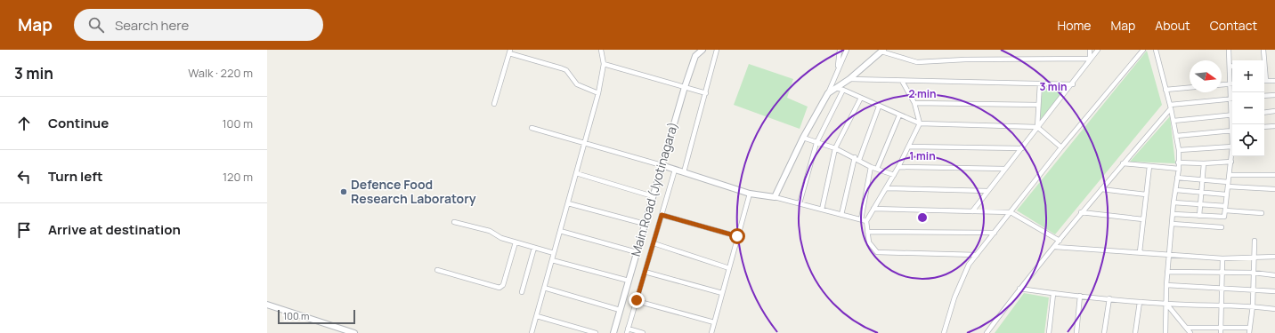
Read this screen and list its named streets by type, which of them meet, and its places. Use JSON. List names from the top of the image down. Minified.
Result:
{"streets":{"street":["Main Road (Jyotinagara)"]},"places":["Defence Food Research Laboratory"],"scale_bar":"100 m","north":"right","page":{"header":"Map","search":"Search here","nav":["Home","Map","About","Contact"],"heading":["3 min","Walk · 220 m"],"map_buttons":["+","−"],"list":[["Continue","100 m"],["Turn left","120 m"],"Arrive at destination"],"scale":"100 m"},"rings":["3 min","2 min","1 min"]}
